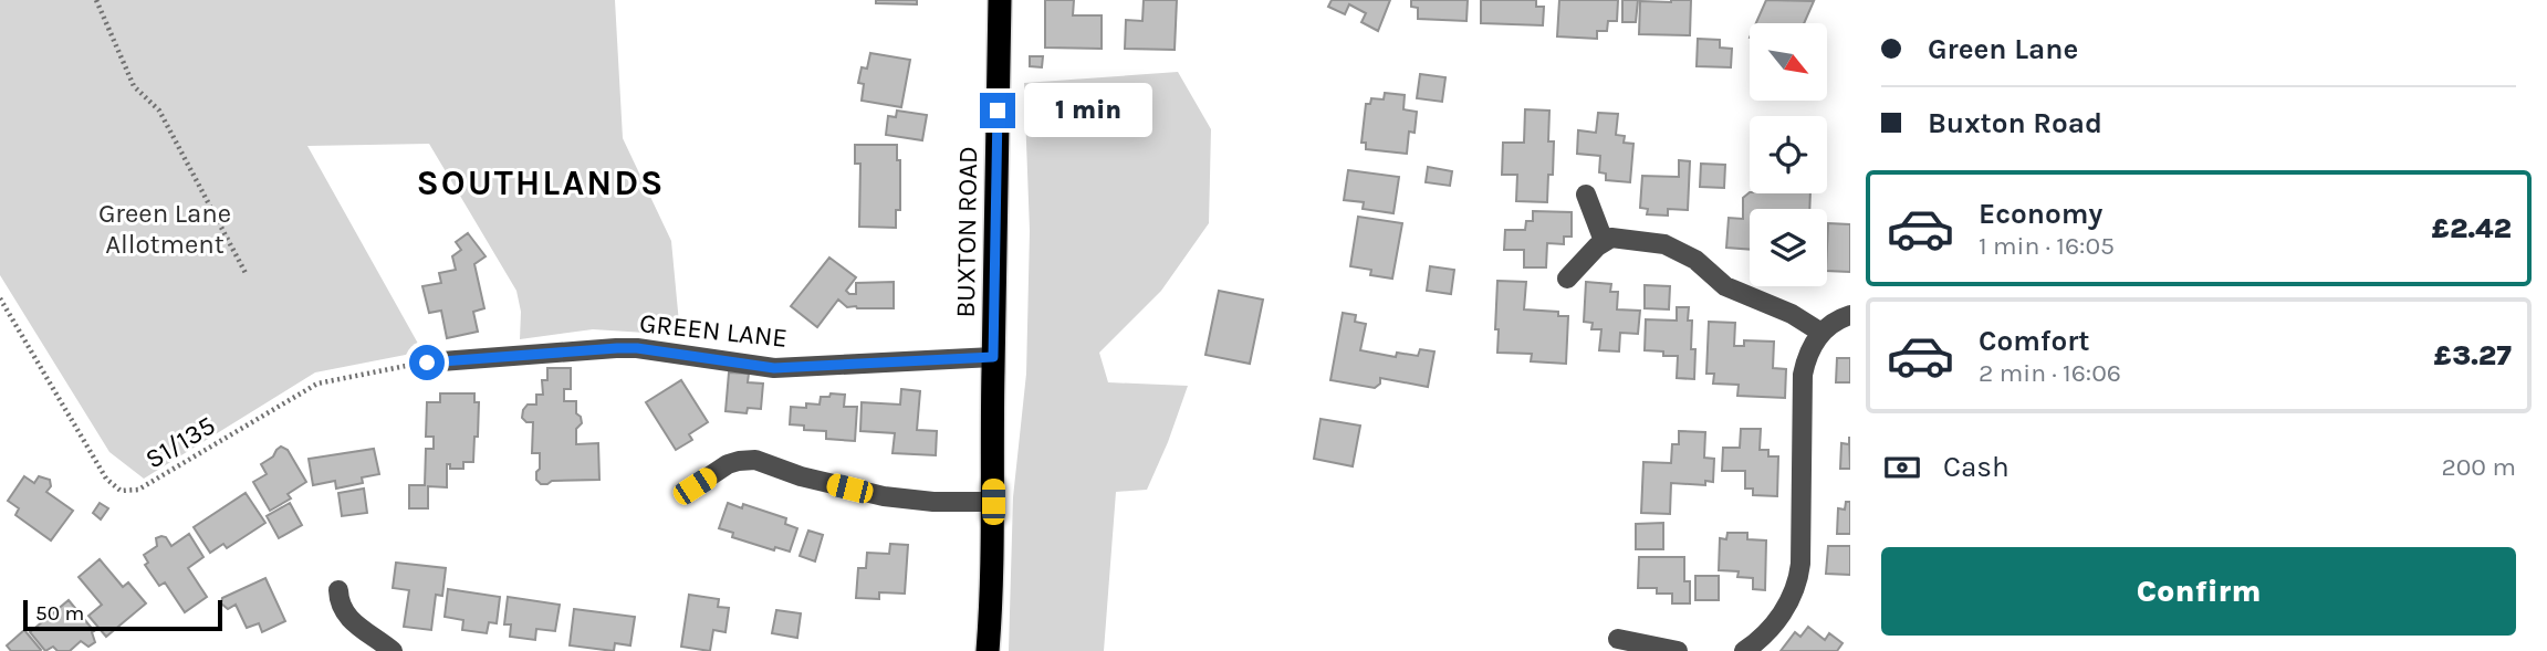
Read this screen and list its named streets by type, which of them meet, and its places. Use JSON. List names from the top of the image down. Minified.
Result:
{"streets":{"highway":["BUXTON ROAD"],"street":["GREEN LANE"],"path":["S1/135"]},"crossings":[["BUXTON ROAD","GREEN LANE"],["GREEN LANE","S1/135"]],"districts":["SOUTHLANDS"],"parks":["Green Lane Allotment"],"scale_bar":"50 m","north":"bottom right","page":{"banner":["Green Lane","Buxton Road"],"bubble":"1 min","list":[{"name":"Economy","note":"1 min · 16:05","value":"£2.42"},{"name":"Comfort","note":"2 min · 16:06","value":"£3.27"}],"pay":["Cash","200 m"],"buttons":"Confirm","scale":"50 m"}}
